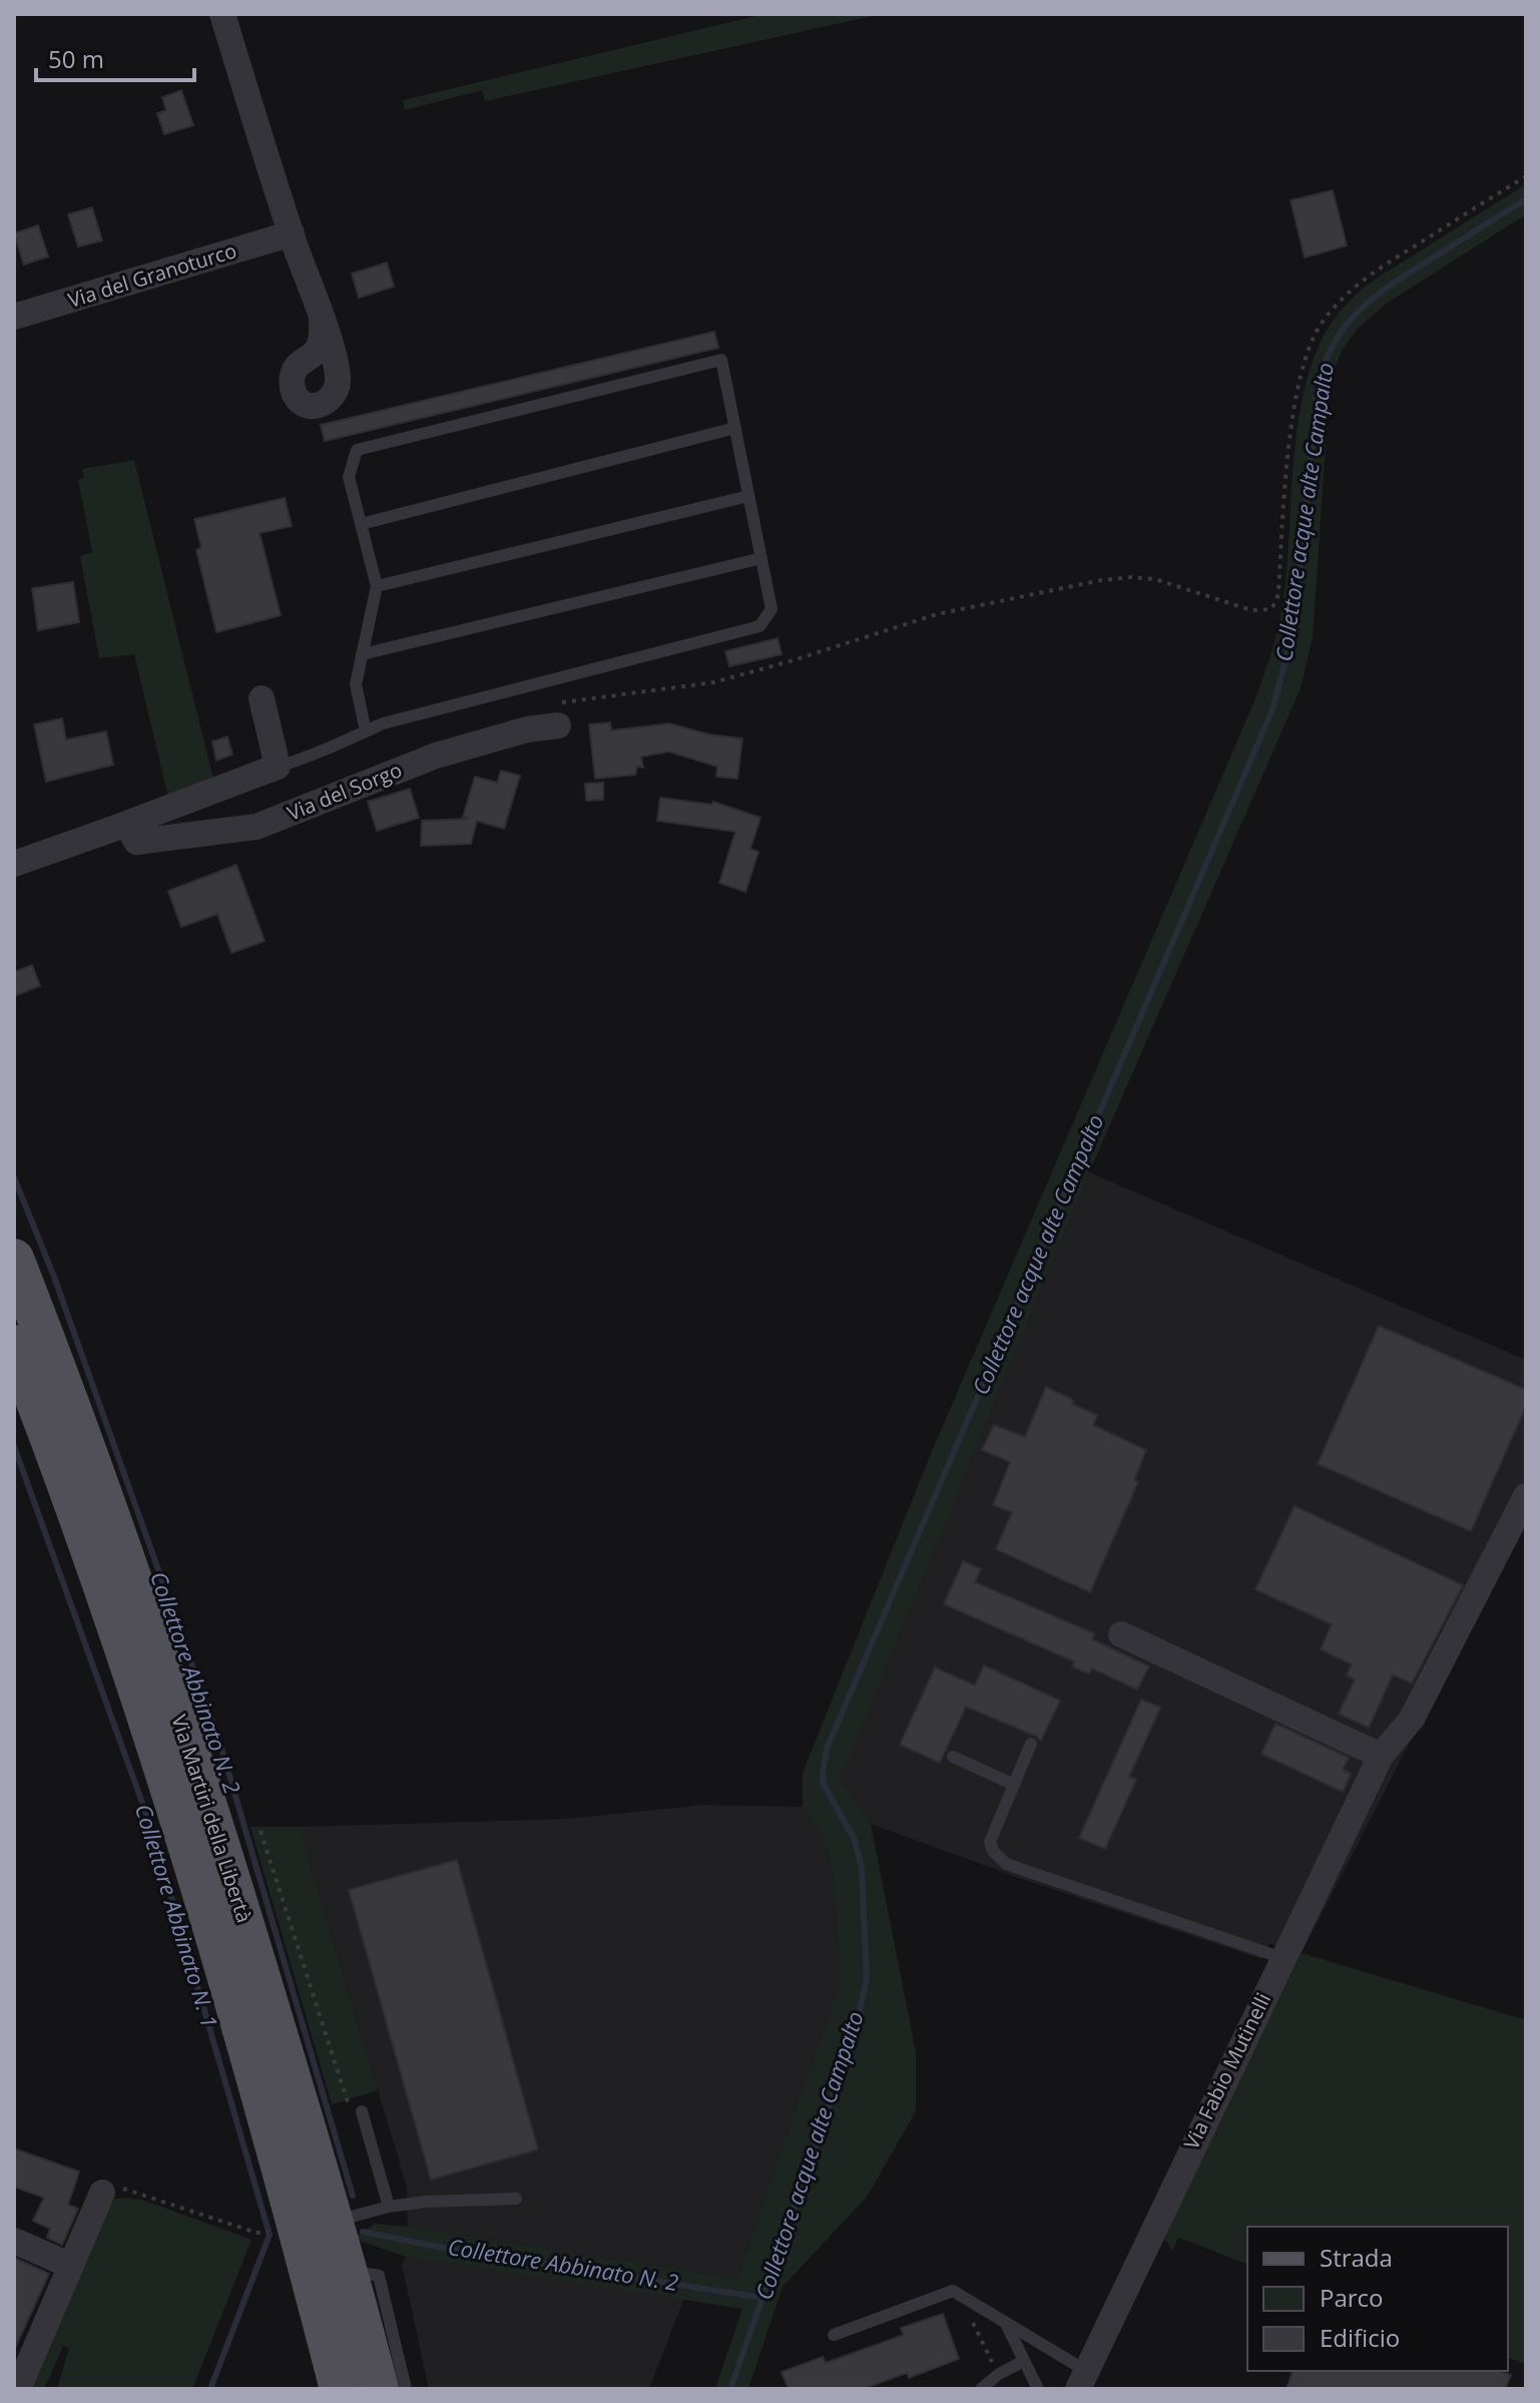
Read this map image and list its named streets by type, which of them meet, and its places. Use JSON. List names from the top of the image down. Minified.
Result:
{"streets":{"main road":["Via Martiri della Libertà"],"street":["Via del Granoturco","Via del Sorgo","Via Fabio Mutinelli"]},"water":["Collettore acque alte Campalto","Collettore Abbinato N. 2","Collettore Abbinato N. 1"],"legend":["Strada","Parco","Edificio"],"scale_bar":"50 m"}
